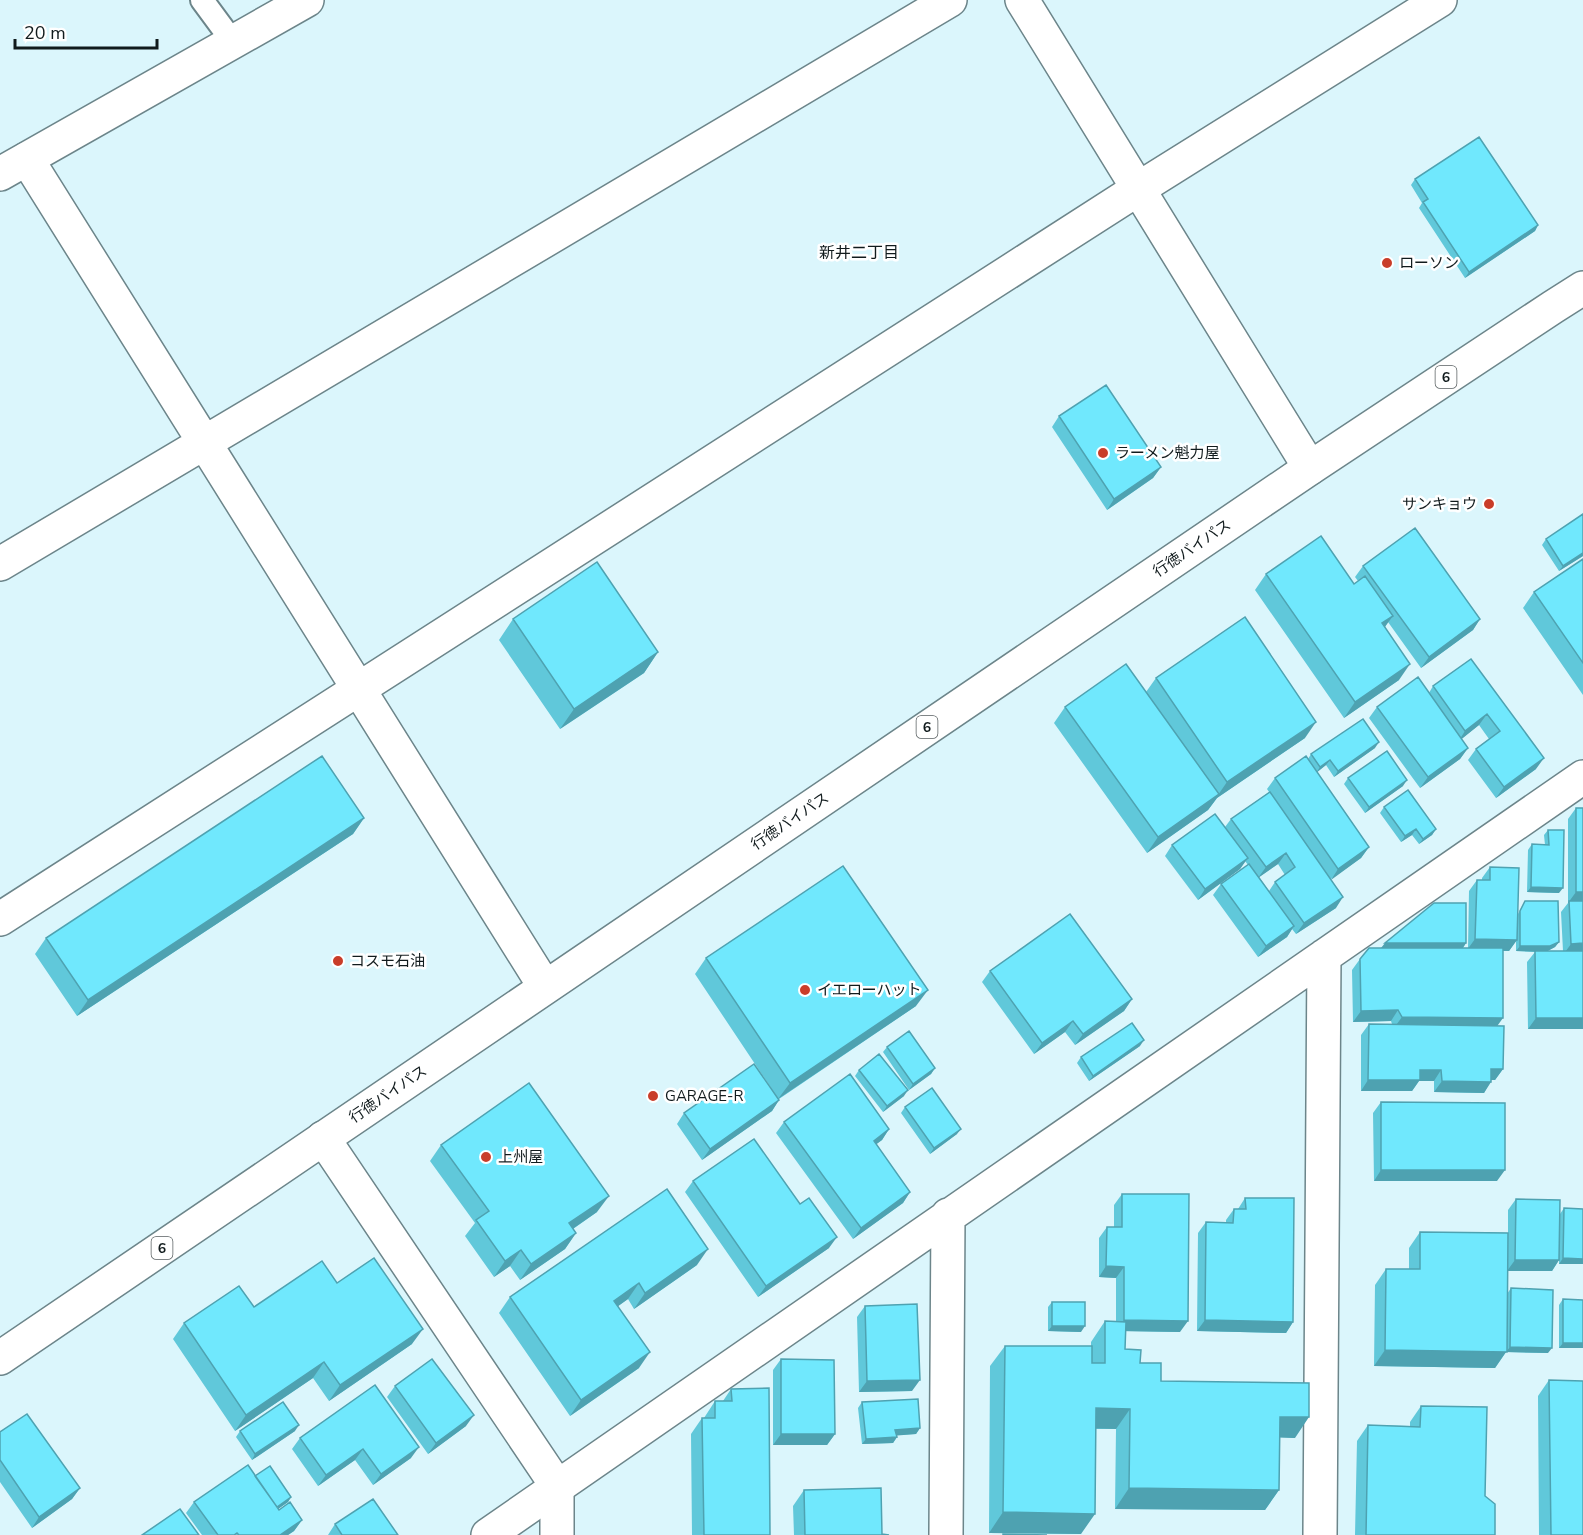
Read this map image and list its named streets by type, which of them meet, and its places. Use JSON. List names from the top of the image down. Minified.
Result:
{"streets":{"street":["6","行徳バイパス"]},"districts":["新井二丁目"],"places":["ローソン","ラーメン魁力屋","サンキョウ","コスモ石油","イエローハット","GARAGE-R","上州屋"],"scale_bar":"20 m"}
